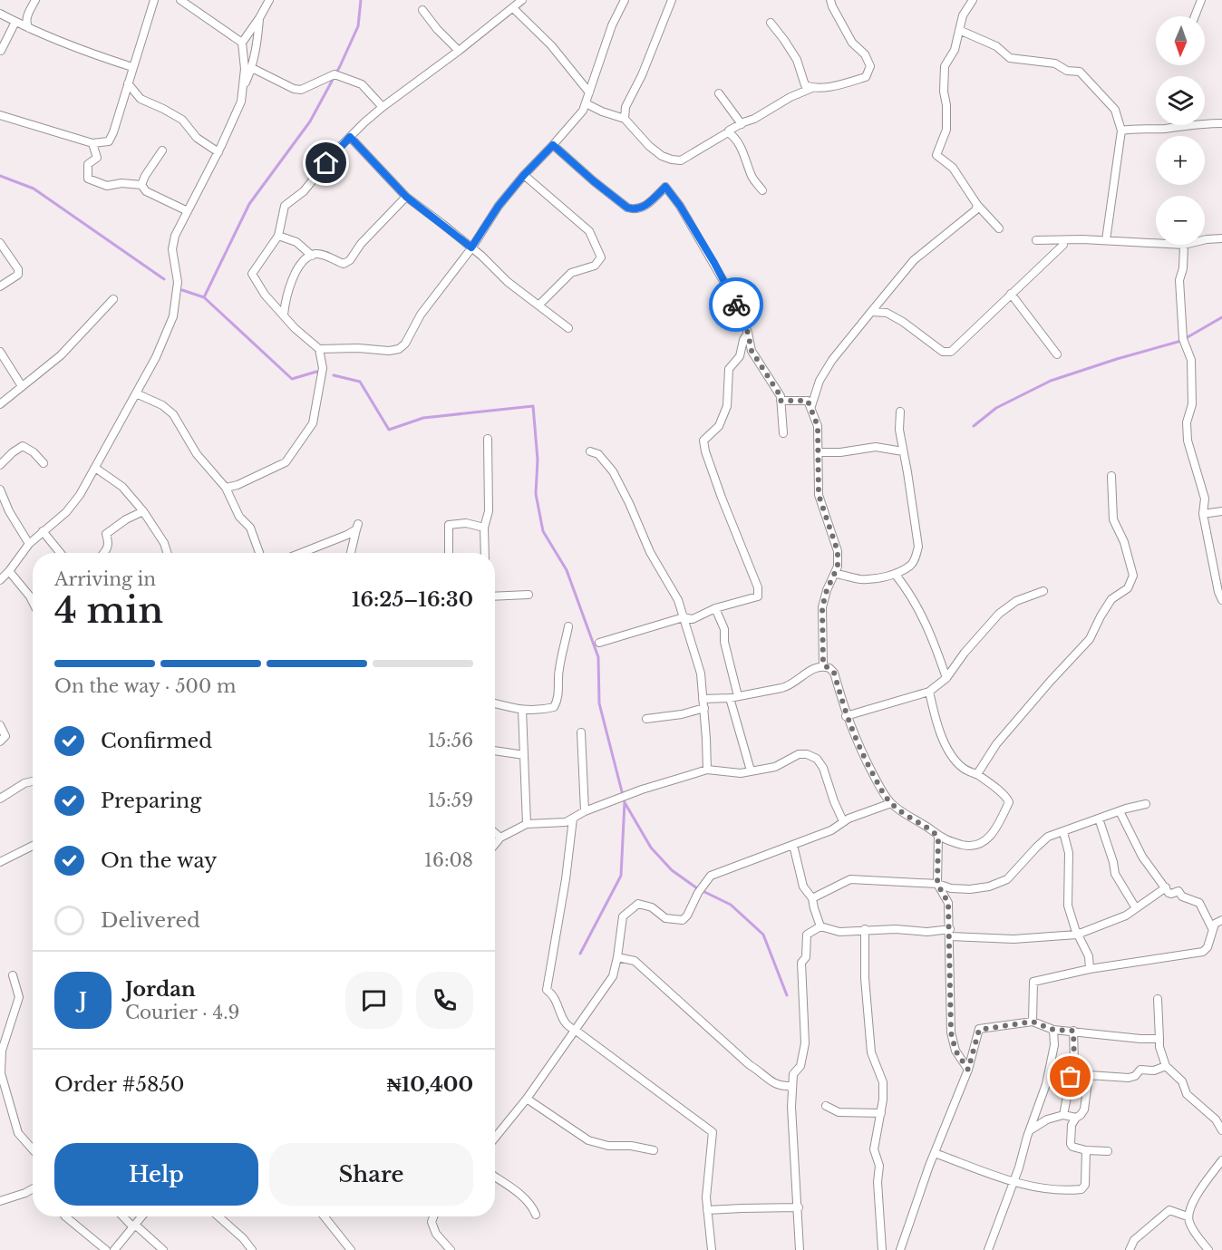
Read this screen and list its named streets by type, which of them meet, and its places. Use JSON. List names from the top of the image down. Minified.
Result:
{"north":"bottom","page":{"map_buttons":["+","−"],"heading":["4 min","Arriving in","16:25–16:30"],"panel":["Jordan","Courier · 4.9","Order #5850","₦10,400"],"bar":"On the way · 500 m","list":[["Confirmed","15:56"],["Preparing","15:59"],["On the way","16:08"],"Delivered"],"round":"J","buttons":["Help","Share"]}}
